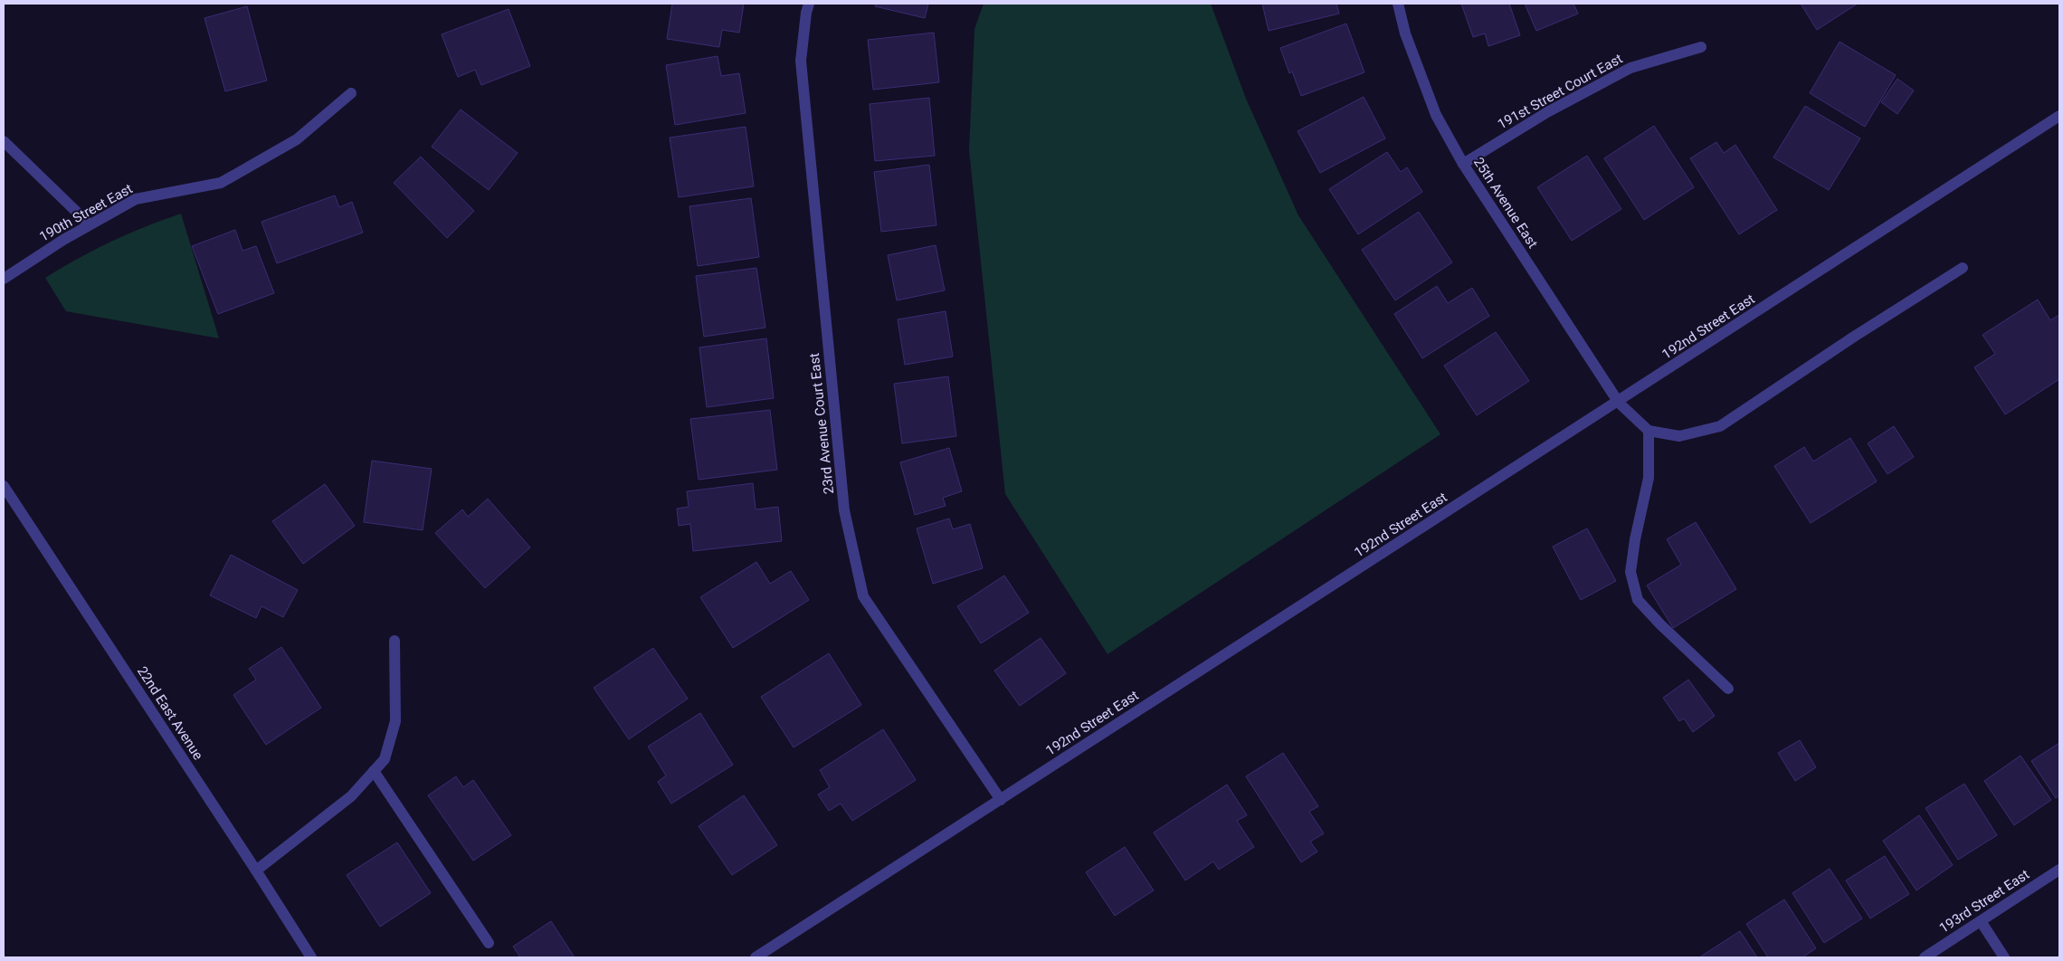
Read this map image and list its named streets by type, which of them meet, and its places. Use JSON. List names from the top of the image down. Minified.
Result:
{"streets":{"street":["191st Street Court East","25th Avenue East","190th Street East","192nd Street East","23rd Avenue Court East","22nd East Avenue","193rd Street East"]},"crossings":[["191st Street Court East","25th Avenue East"],["25th Avenue East","192nd Street East"],["192nd Street East","23rd Avenue Court East"]]}
